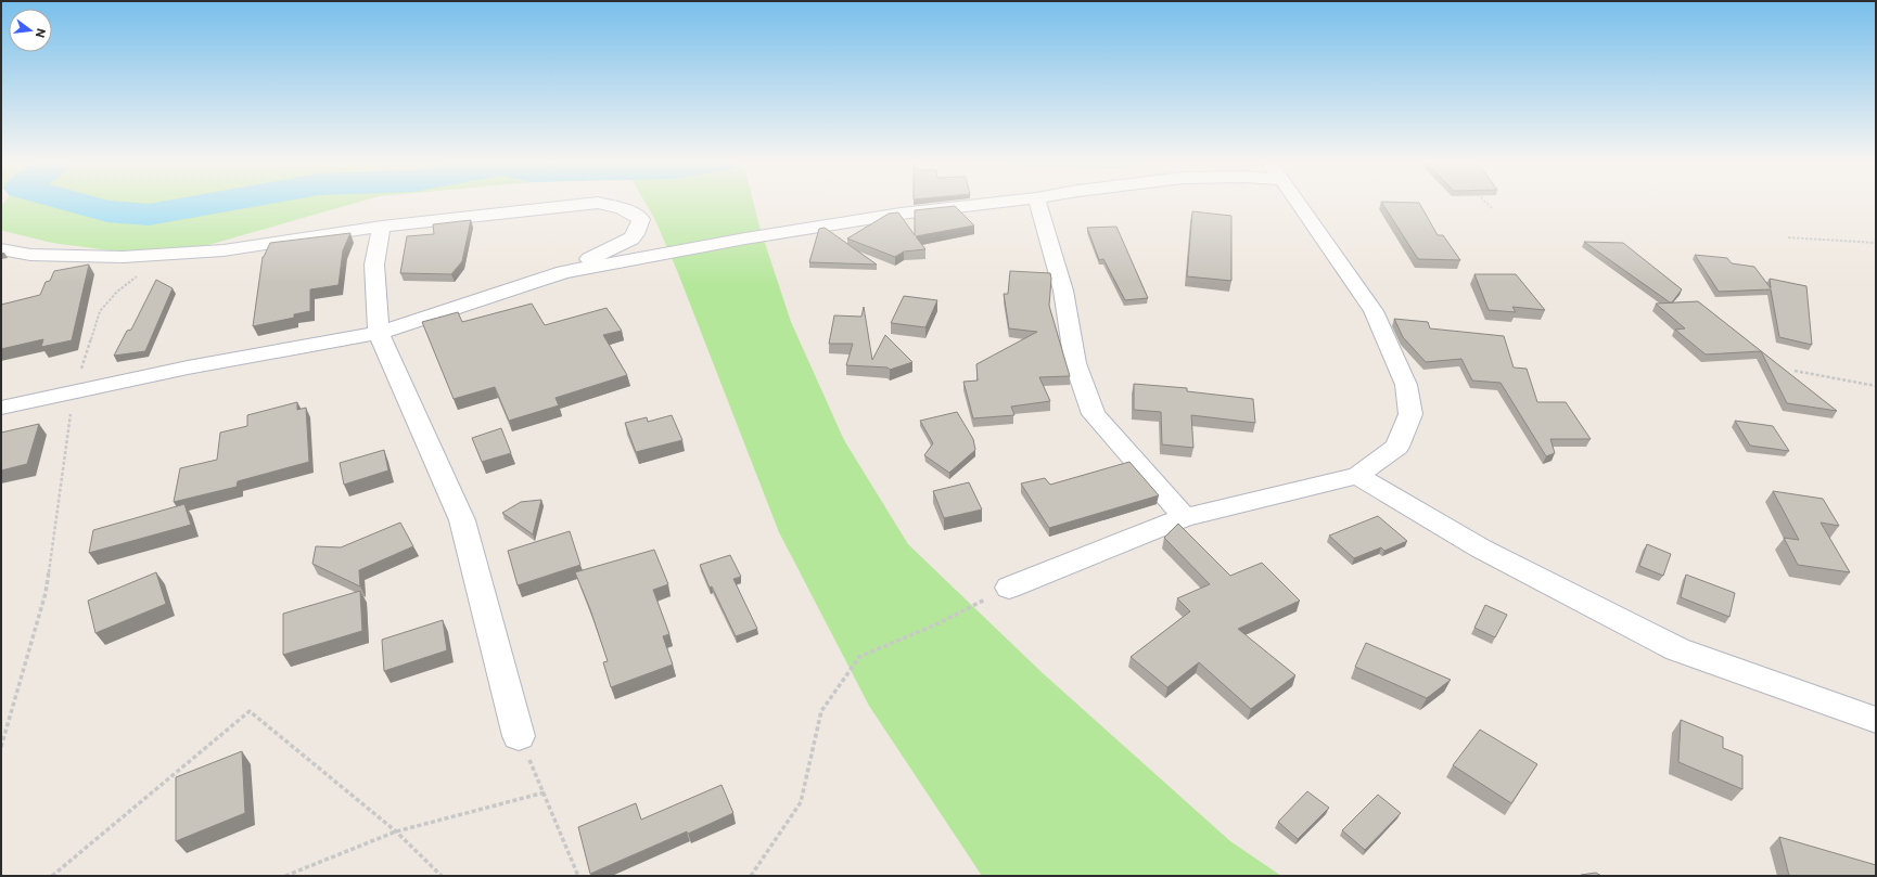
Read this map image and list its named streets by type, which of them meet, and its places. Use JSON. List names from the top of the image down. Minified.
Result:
{"north":"right"}
